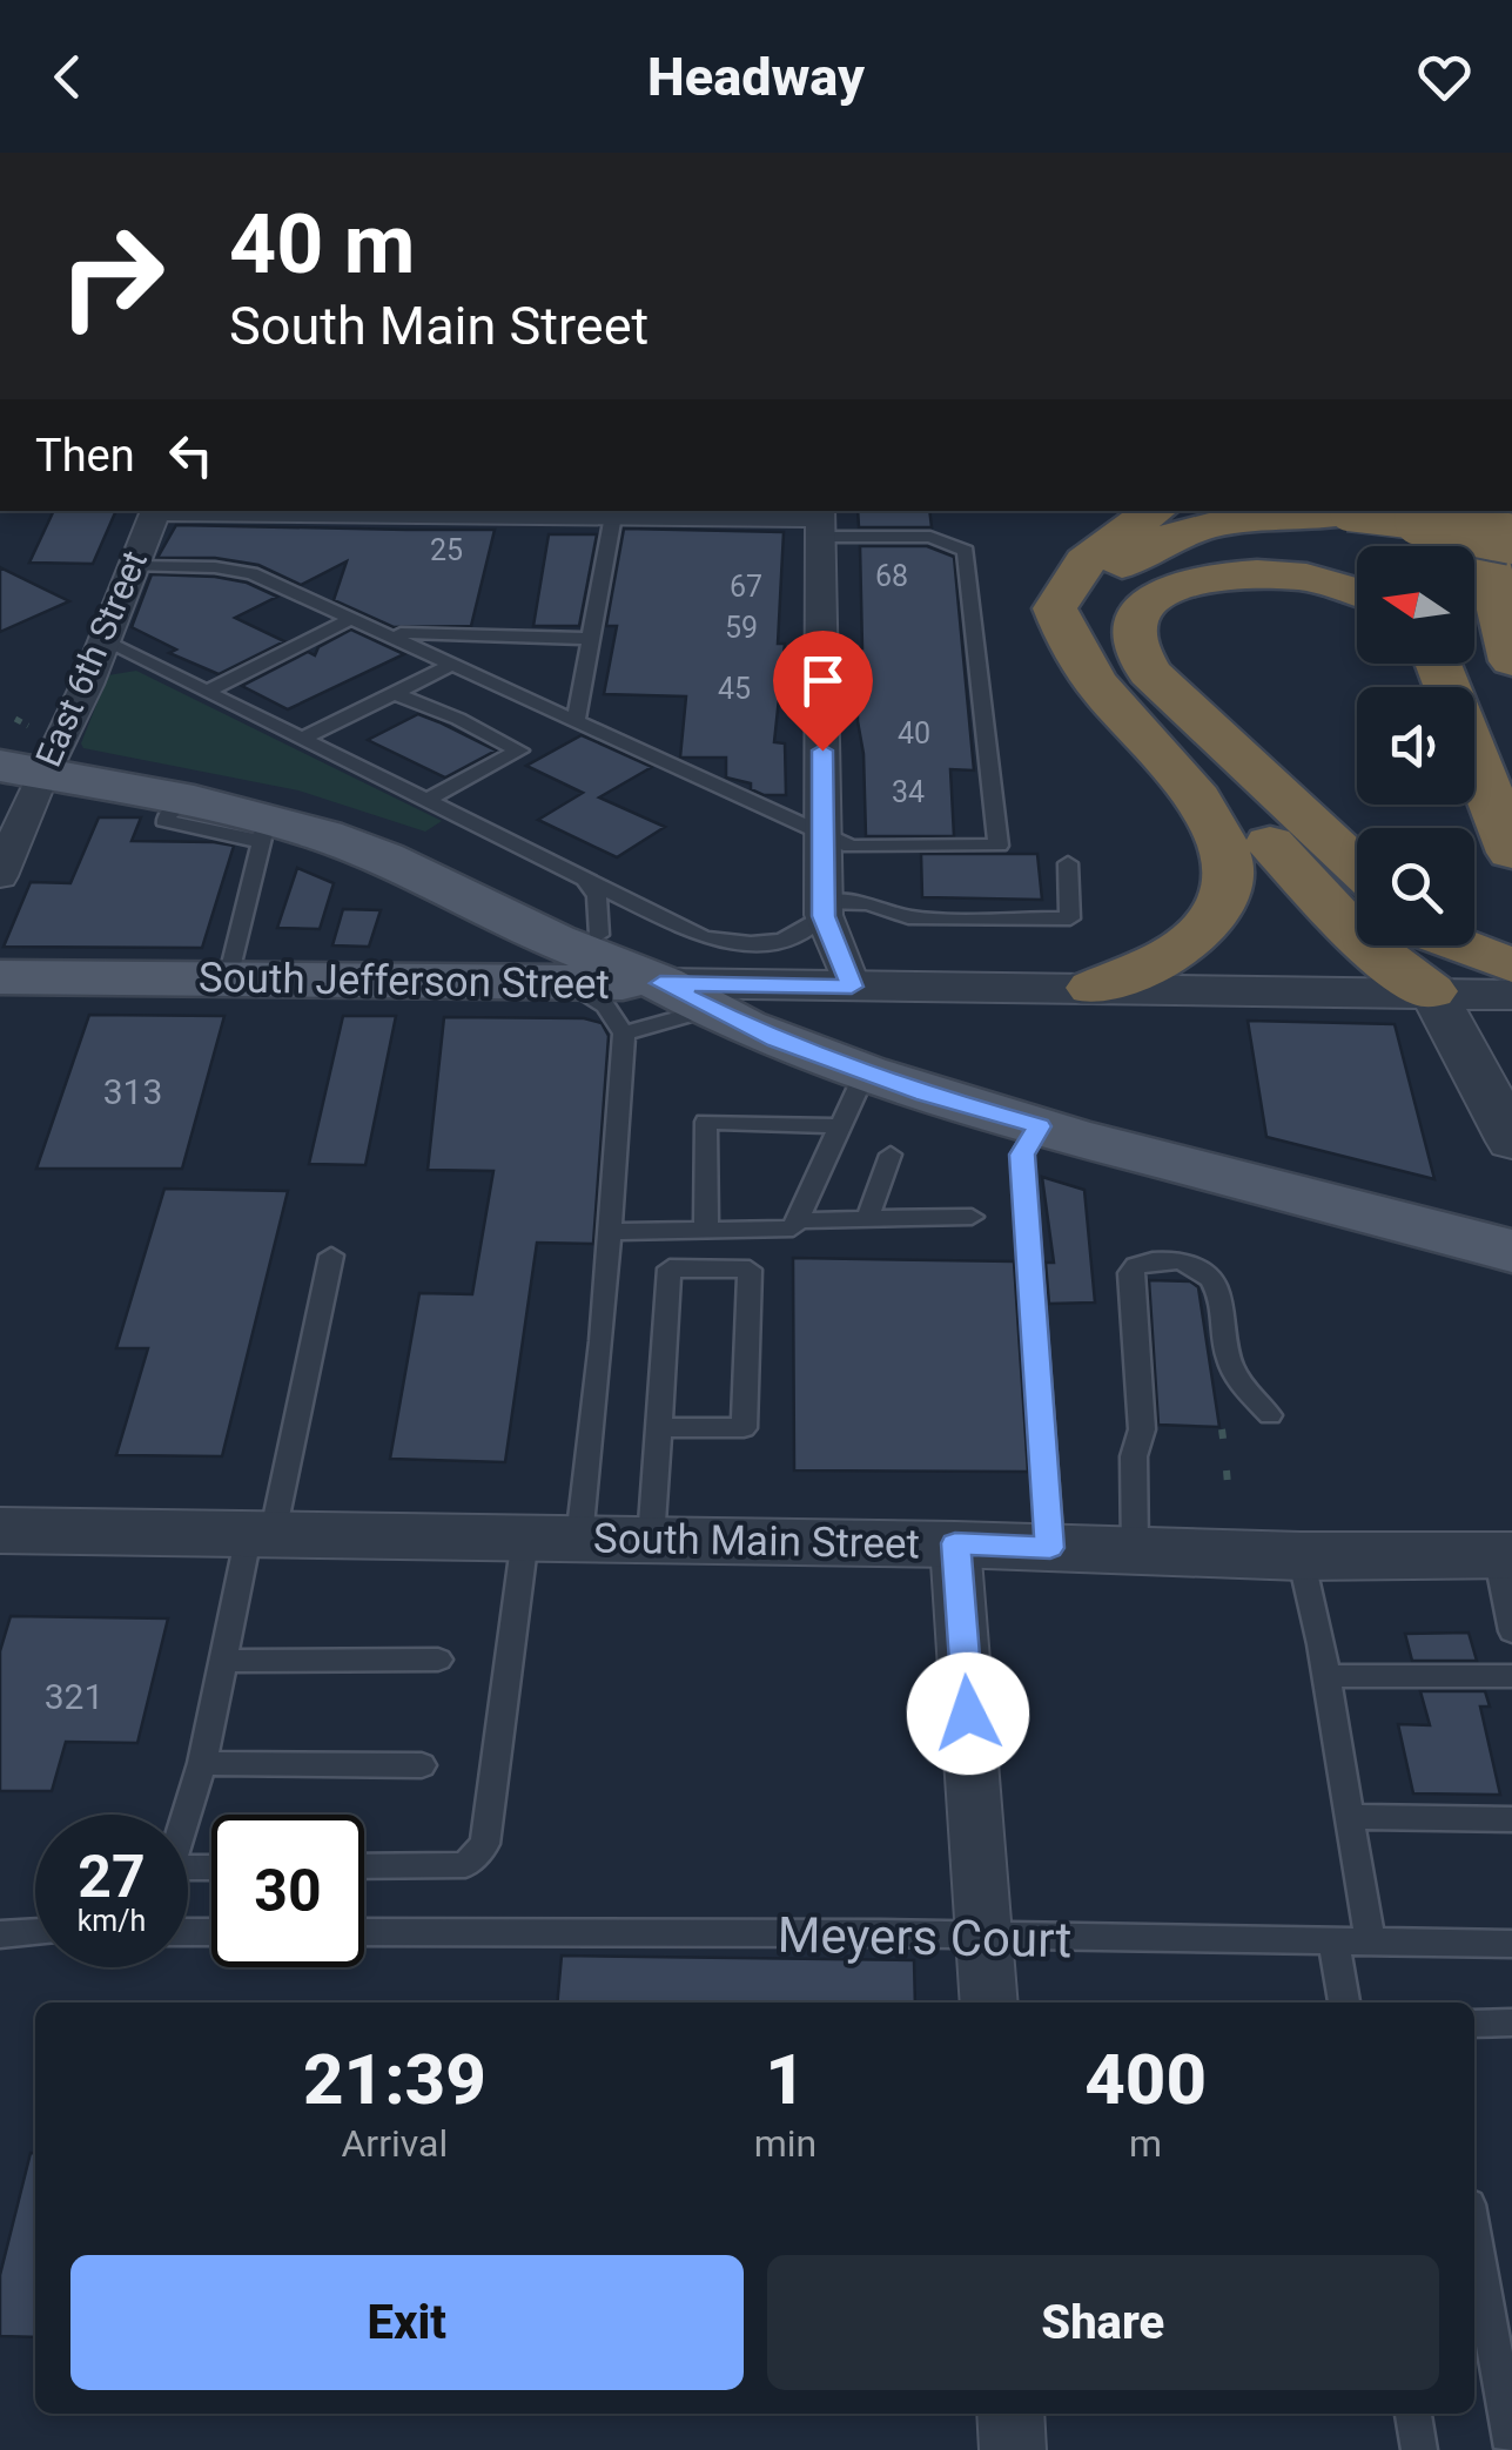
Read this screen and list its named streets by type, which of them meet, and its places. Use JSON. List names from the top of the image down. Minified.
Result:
{"streets":{"main road":["South Jefferson Street"],"street":["East 6th Street","South Main Street"],"lane":["Meyers Court"]},"house_numbers":["25","68","67","59","45","40","34","313","321"],"north":"left","page":{"header":"Headway","turn":["40 m","South Main Street"],"then":"Then","speed":"27 km/h","limit":"30","eta":["21:39","Arrival","1","min","400","m"],"buttons":["Exit","Share"]}}
